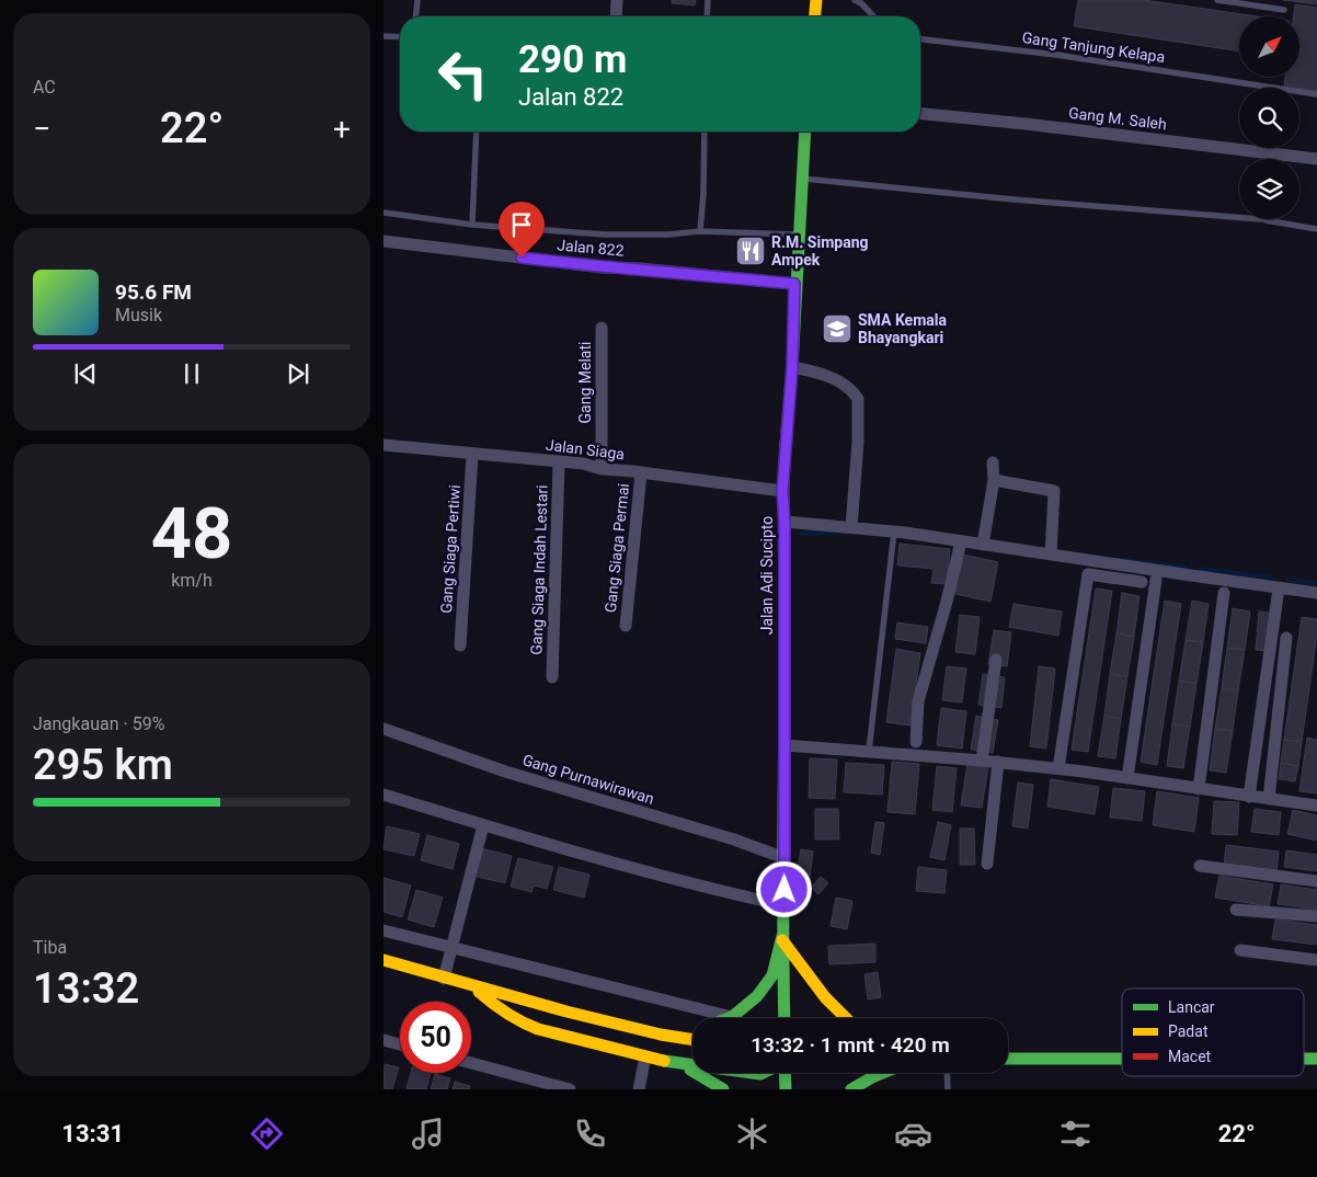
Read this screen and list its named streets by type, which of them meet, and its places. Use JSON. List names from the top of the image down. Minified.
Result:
{"streets":{"main road":["Jalan Adi Sucipto"],"street":["Gang M. Saleh","Jalan 822","Gang Melati","Jalan Siaga","Gang Siaga Permai","Gang Siaga Pertiwi","Gang Siaga Indah Lestari","Gang Purnawirawan"],"lane":["Gang Tanjung Kelapa"]},"crossings":[["Jalan 822","Jalan Adi Sucipto"],["Gang Melati","Jalan Siaga"],["Jalan Siaga","Gang Siaga Permai"],["Jalan Siaga","Gang Siaga Pertiwi"],["Jalan Siaga","Gang Siaga Indah Lestari"],["Jalan Siaga","Jalan Adi Sucipto"],["Jalan Adi Sucipto","Gang Purnawirawan"]],"places":{"restaurant":["R.M. Simpang Ampek"],"school or university":["SMA Kemala Bhayangkari"]},"legend":["Lancar","Padat","Macet"],"north":"top right","page":{"tile":["AC",["48","km/h"],["Jangkauan · 59%","295 km"],["Tiba","13:32"]],"turn":["290 m","Jalan 822"],"heat":["−","22°","+"],"song":["95.6 FM","Musik"],"limit":"50","trip":"13:32 · 1 mnt · 420 m","tabs":["13:31","22°"]}}
